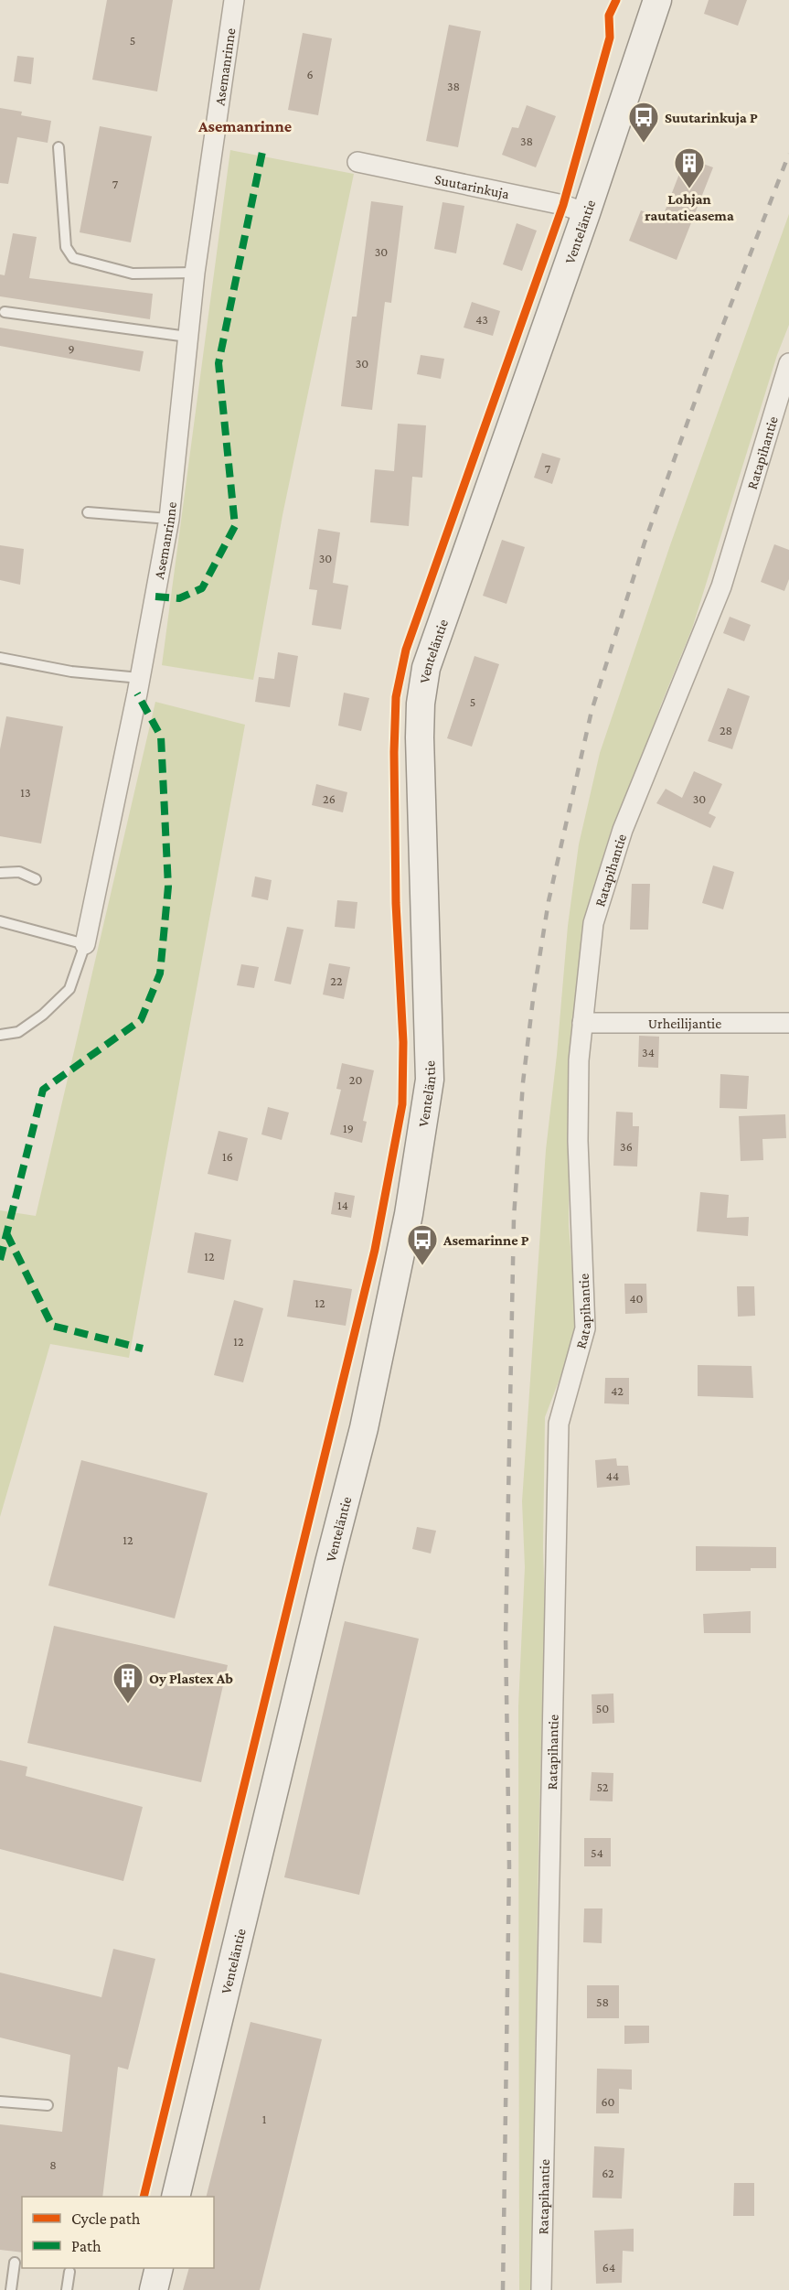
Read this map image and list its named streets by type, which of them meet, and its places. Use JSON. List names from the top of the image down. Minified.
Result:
{"streets":{"street":["Asemanrinne","Suutarinkuja","Venteläntie","Ratapihantie","Urheilijantie"]},"crossings":[["Suutarinkuja","Venteläntie"],["Ratapihantie","Urheilijantie"]],"districts":["Asemanrinne"],"places":{"bus stop":["Suutarinkuja P","Asemarinne P"],"building":["Lohjan rautatieasema","Oy Plastex Ab"]},"house_numbers":["5","6","38","38","7","30","43","9","30","7","30","5","28","13","26","30","22","34","20","19","36","16","14","12","40","12","12","42","44","12","50","52","54","58","60","1","8","62","64"],"legend":["Cycle path","Path"]}
